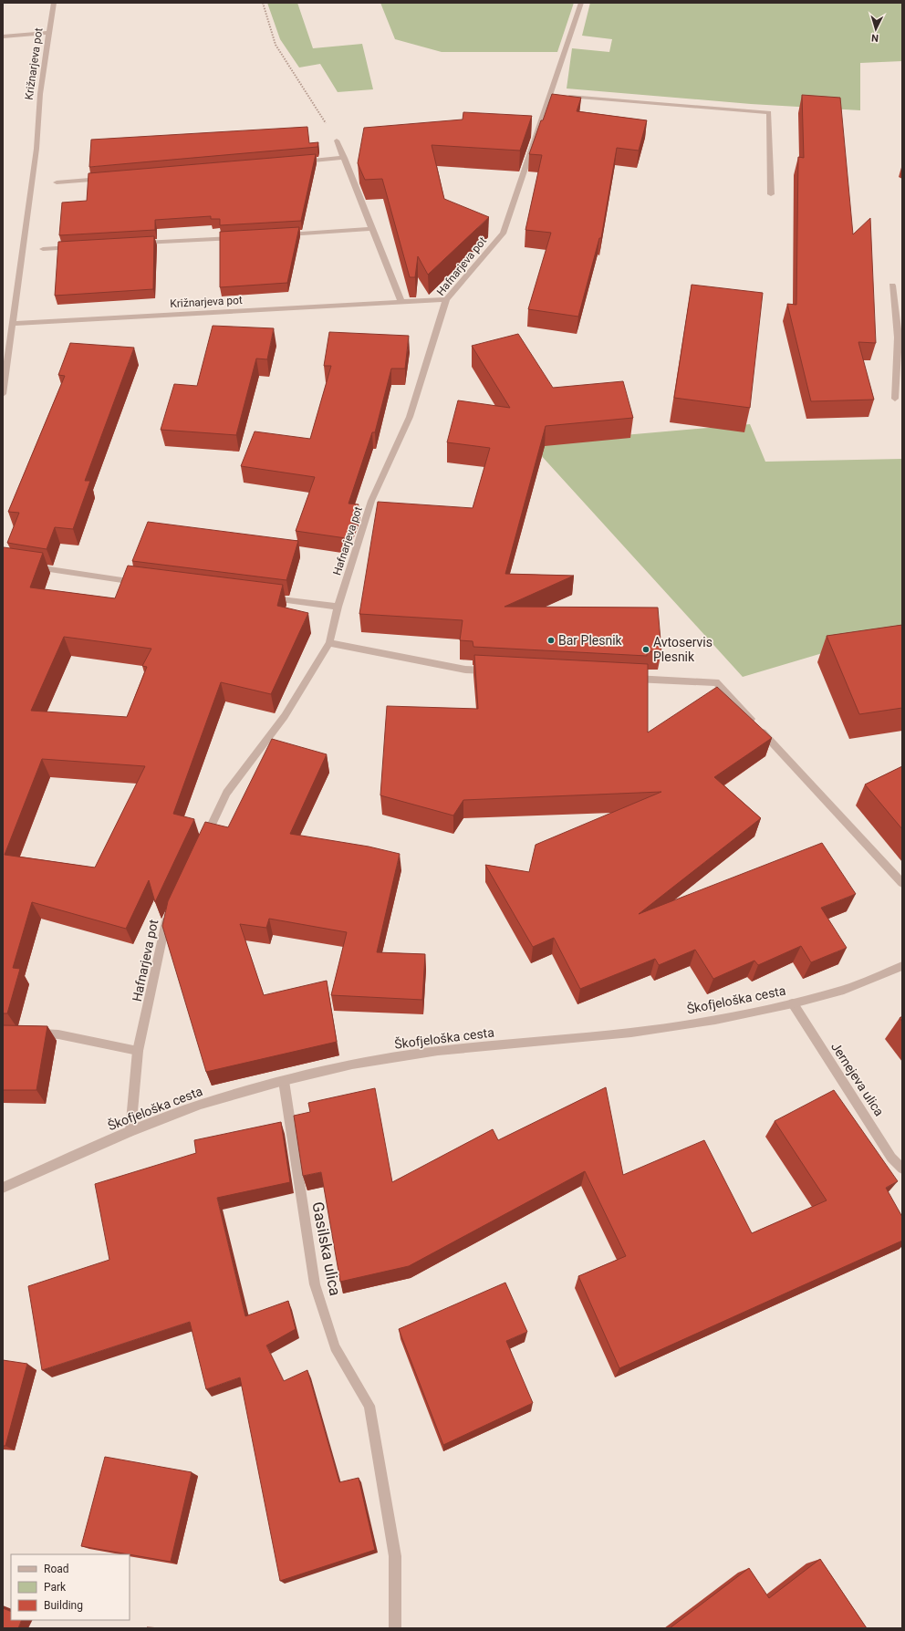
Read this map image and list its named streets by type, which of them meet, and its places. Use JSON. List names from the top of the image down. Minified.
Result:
{"streets":{"street":["Križnarjeva pot","Hafnarjeva pot","Škofjeloška cesta","Jernejeva ulica","Gasilska ulica"]},"crossings":[["Križnarjeva pot","Hafnarjeva pot"],["Hafnarjeva pot","Škofjeloška cesta"],["Škofjeloška cesta","Jernejeva ulica"],["Škofjeloška cesta","Gasilska ulica"]],"places":["Bar Plesnik","Avtoservis Plesnik"],"legend":["Road","Park","Building"],"north":"bottom"}
